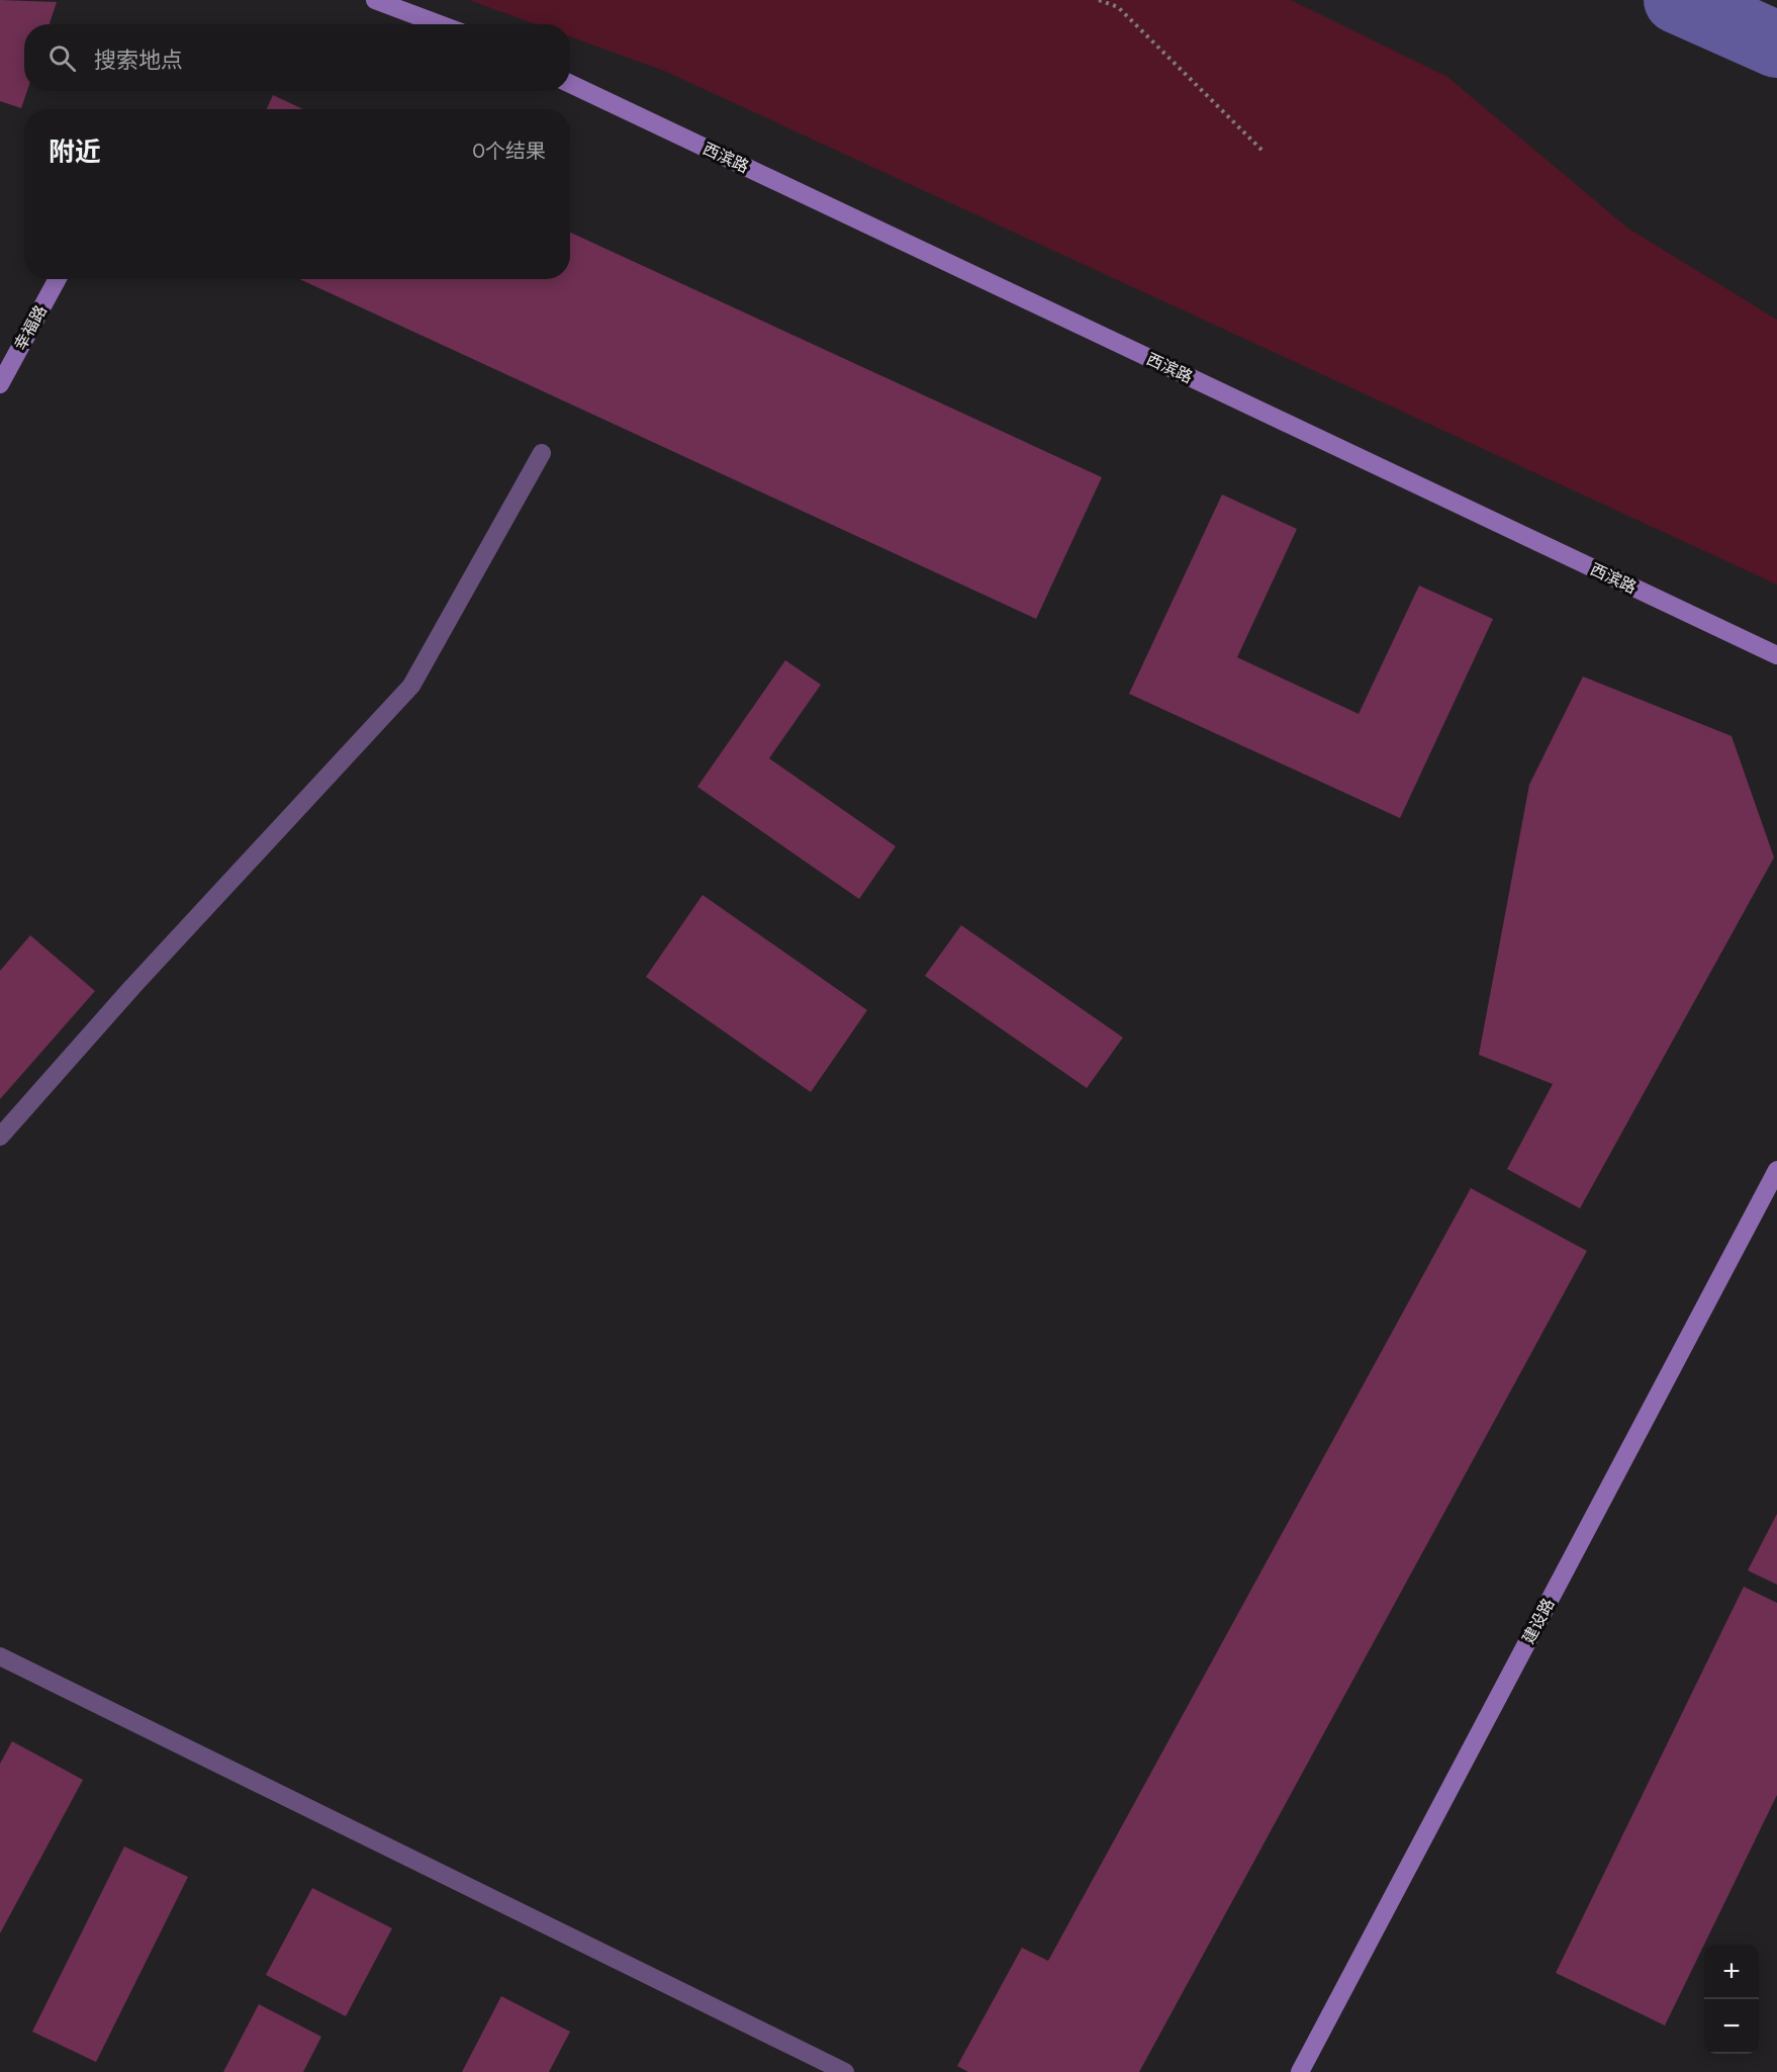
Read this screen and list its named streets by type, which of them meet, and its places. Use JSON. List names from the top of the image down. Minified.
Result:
{"streets":{"main road":["西滨路","幸福路","建设路"]},"page":{"search":"搜索地点","heading":["附近","0个结果"],"map_buttons":["+","−"]}}
